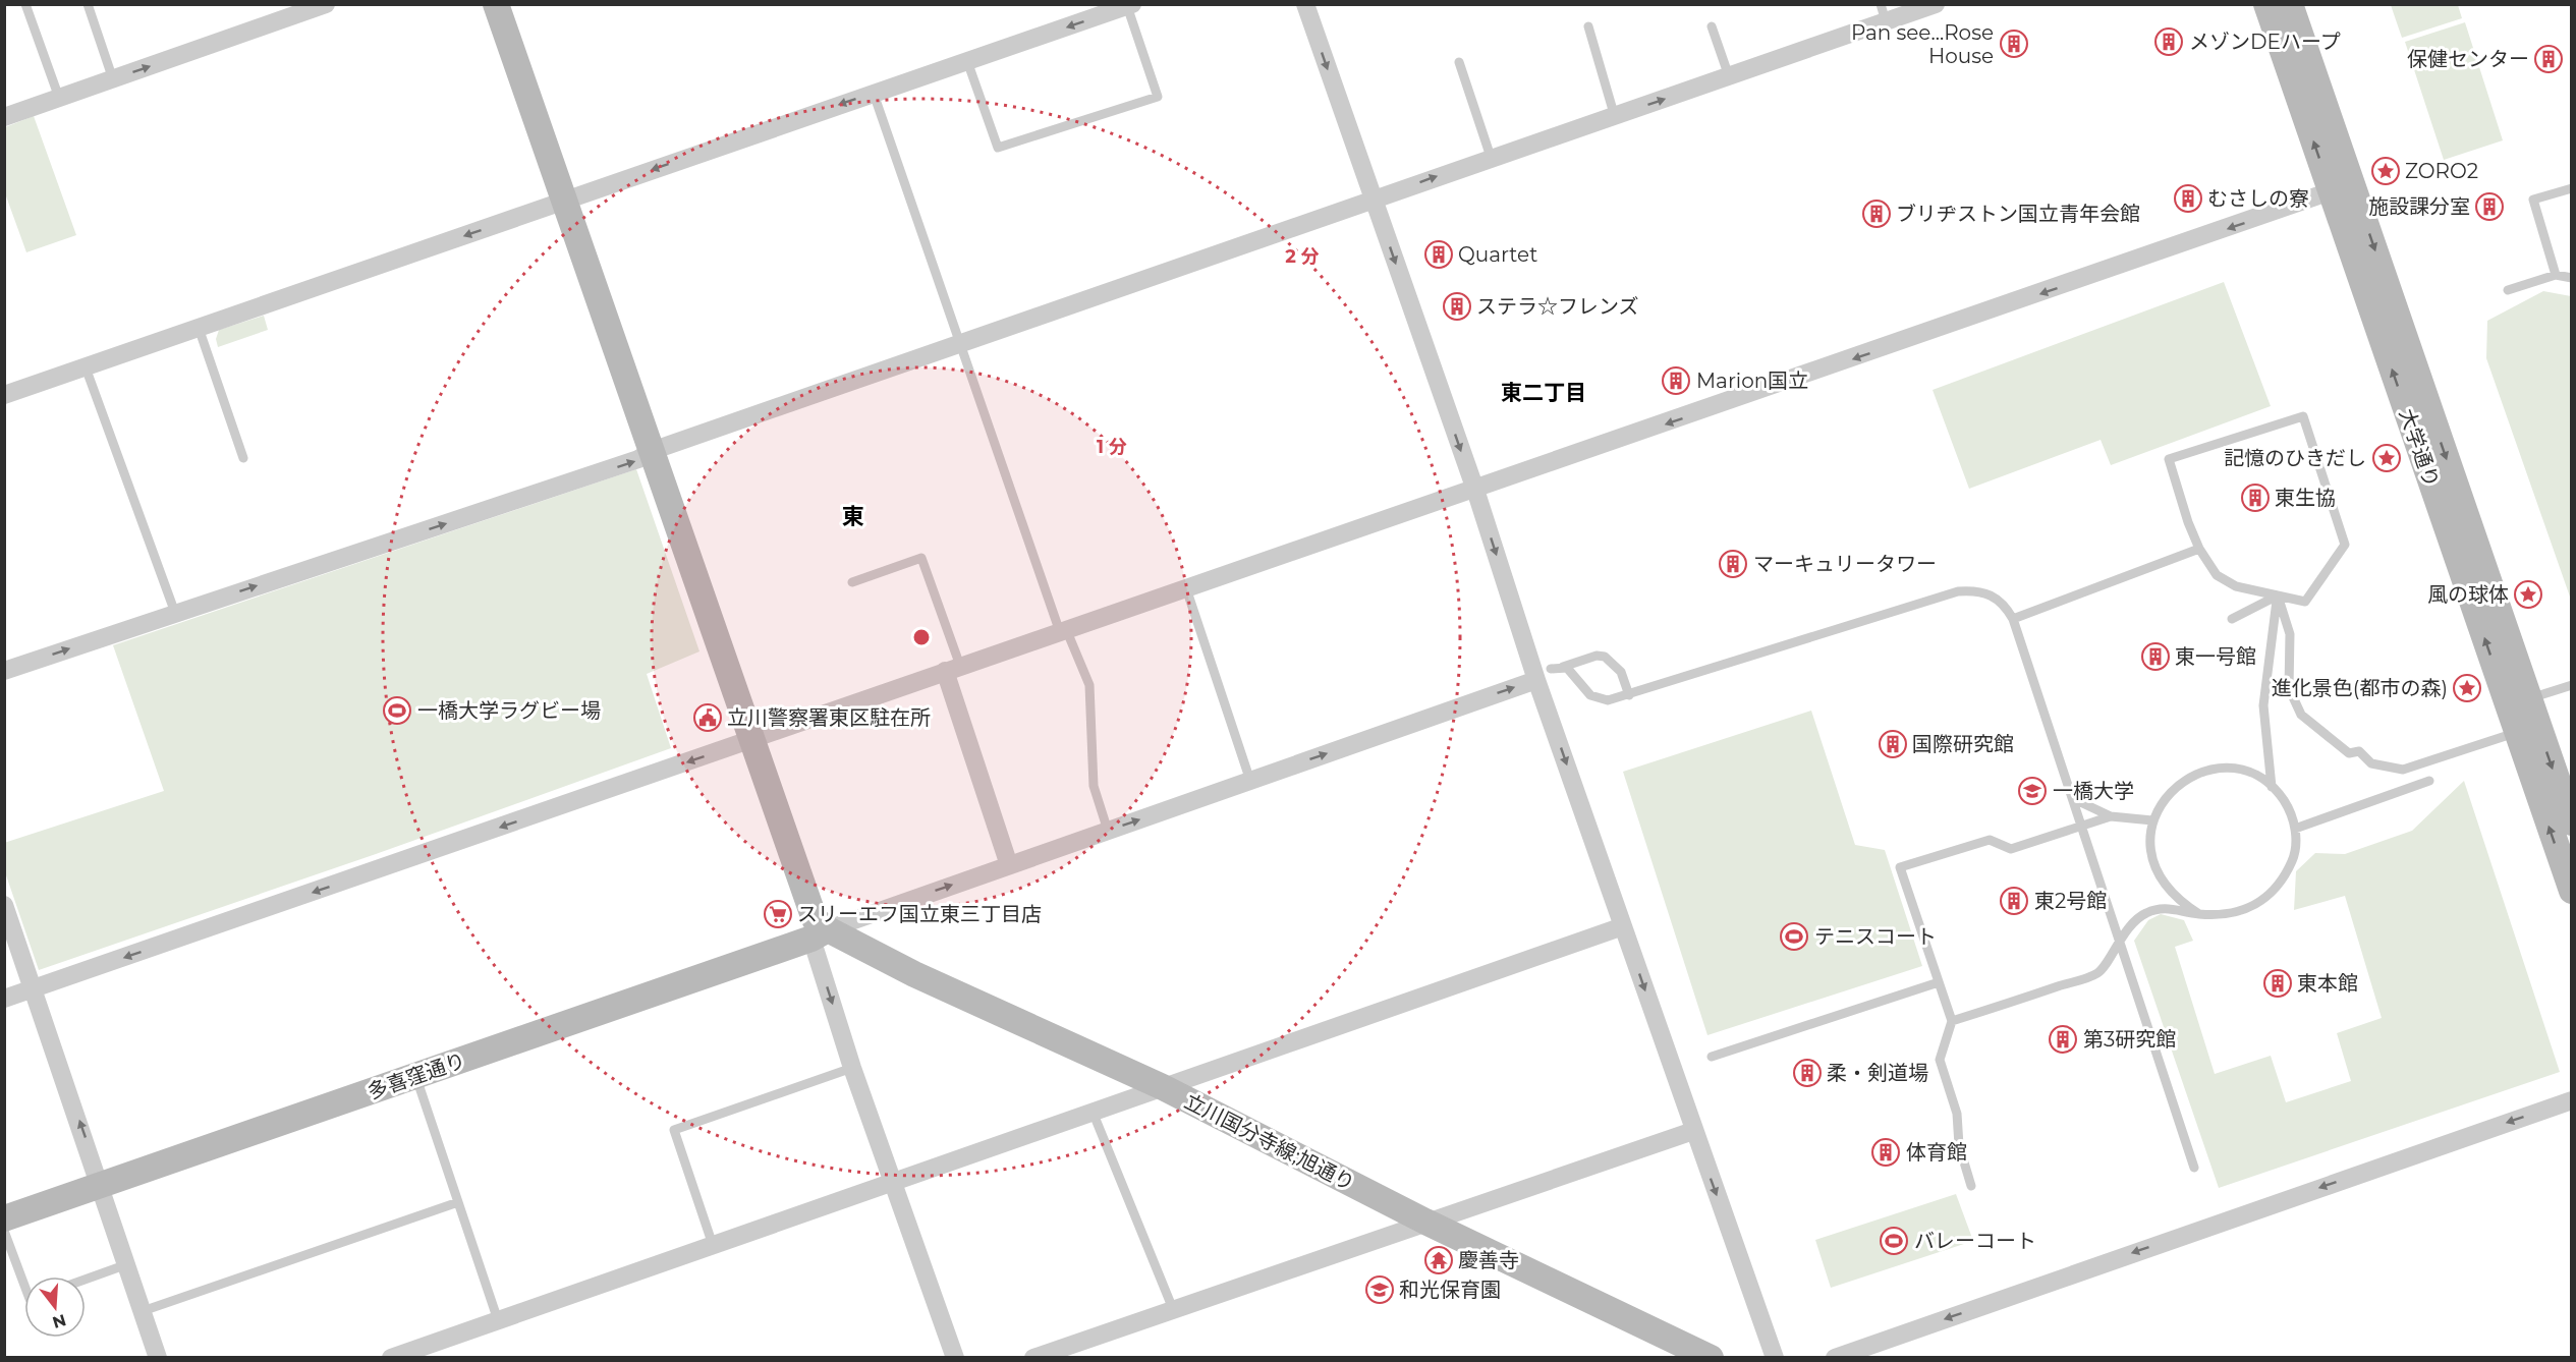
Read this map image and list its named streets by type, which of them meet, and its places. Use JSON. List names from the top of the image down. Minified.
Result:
{"streets":{"main road":["大学通り","多喜窪通り","立川国分寺線;旭通り"]},"crossings":[["多喜窪通り","立川国分寺線;旭通り"]],"districts":["東二丁目","東"],"places":{"building":["メゾンDEハープ","Pan see...Rose House","保健センター","むさしの寮","施設課分室","ブリヂストン国立青年会館","Quartet","ステラ☆フレンズ","Marion国立","東生協","マーキュリータワー","東一号館","国際研究館","東2号館","東本館","第3研究館","柔・剣道場","体育館"],"place":["ZORO2","記憶のひきだし","風の球体","進化景色(都市の森)"],"sports":["一橋大学ラグビー場","テニスコート","バレーコート"],"public building":["立川警察署東区駐在所"],"school or university":["一橋大学","和光保育園"],"supermarket":["スリーエフ国立東三丁目店"],"temple":["慶善寺"]},"north":"bottom","rings":["2 分","1 分"]}
